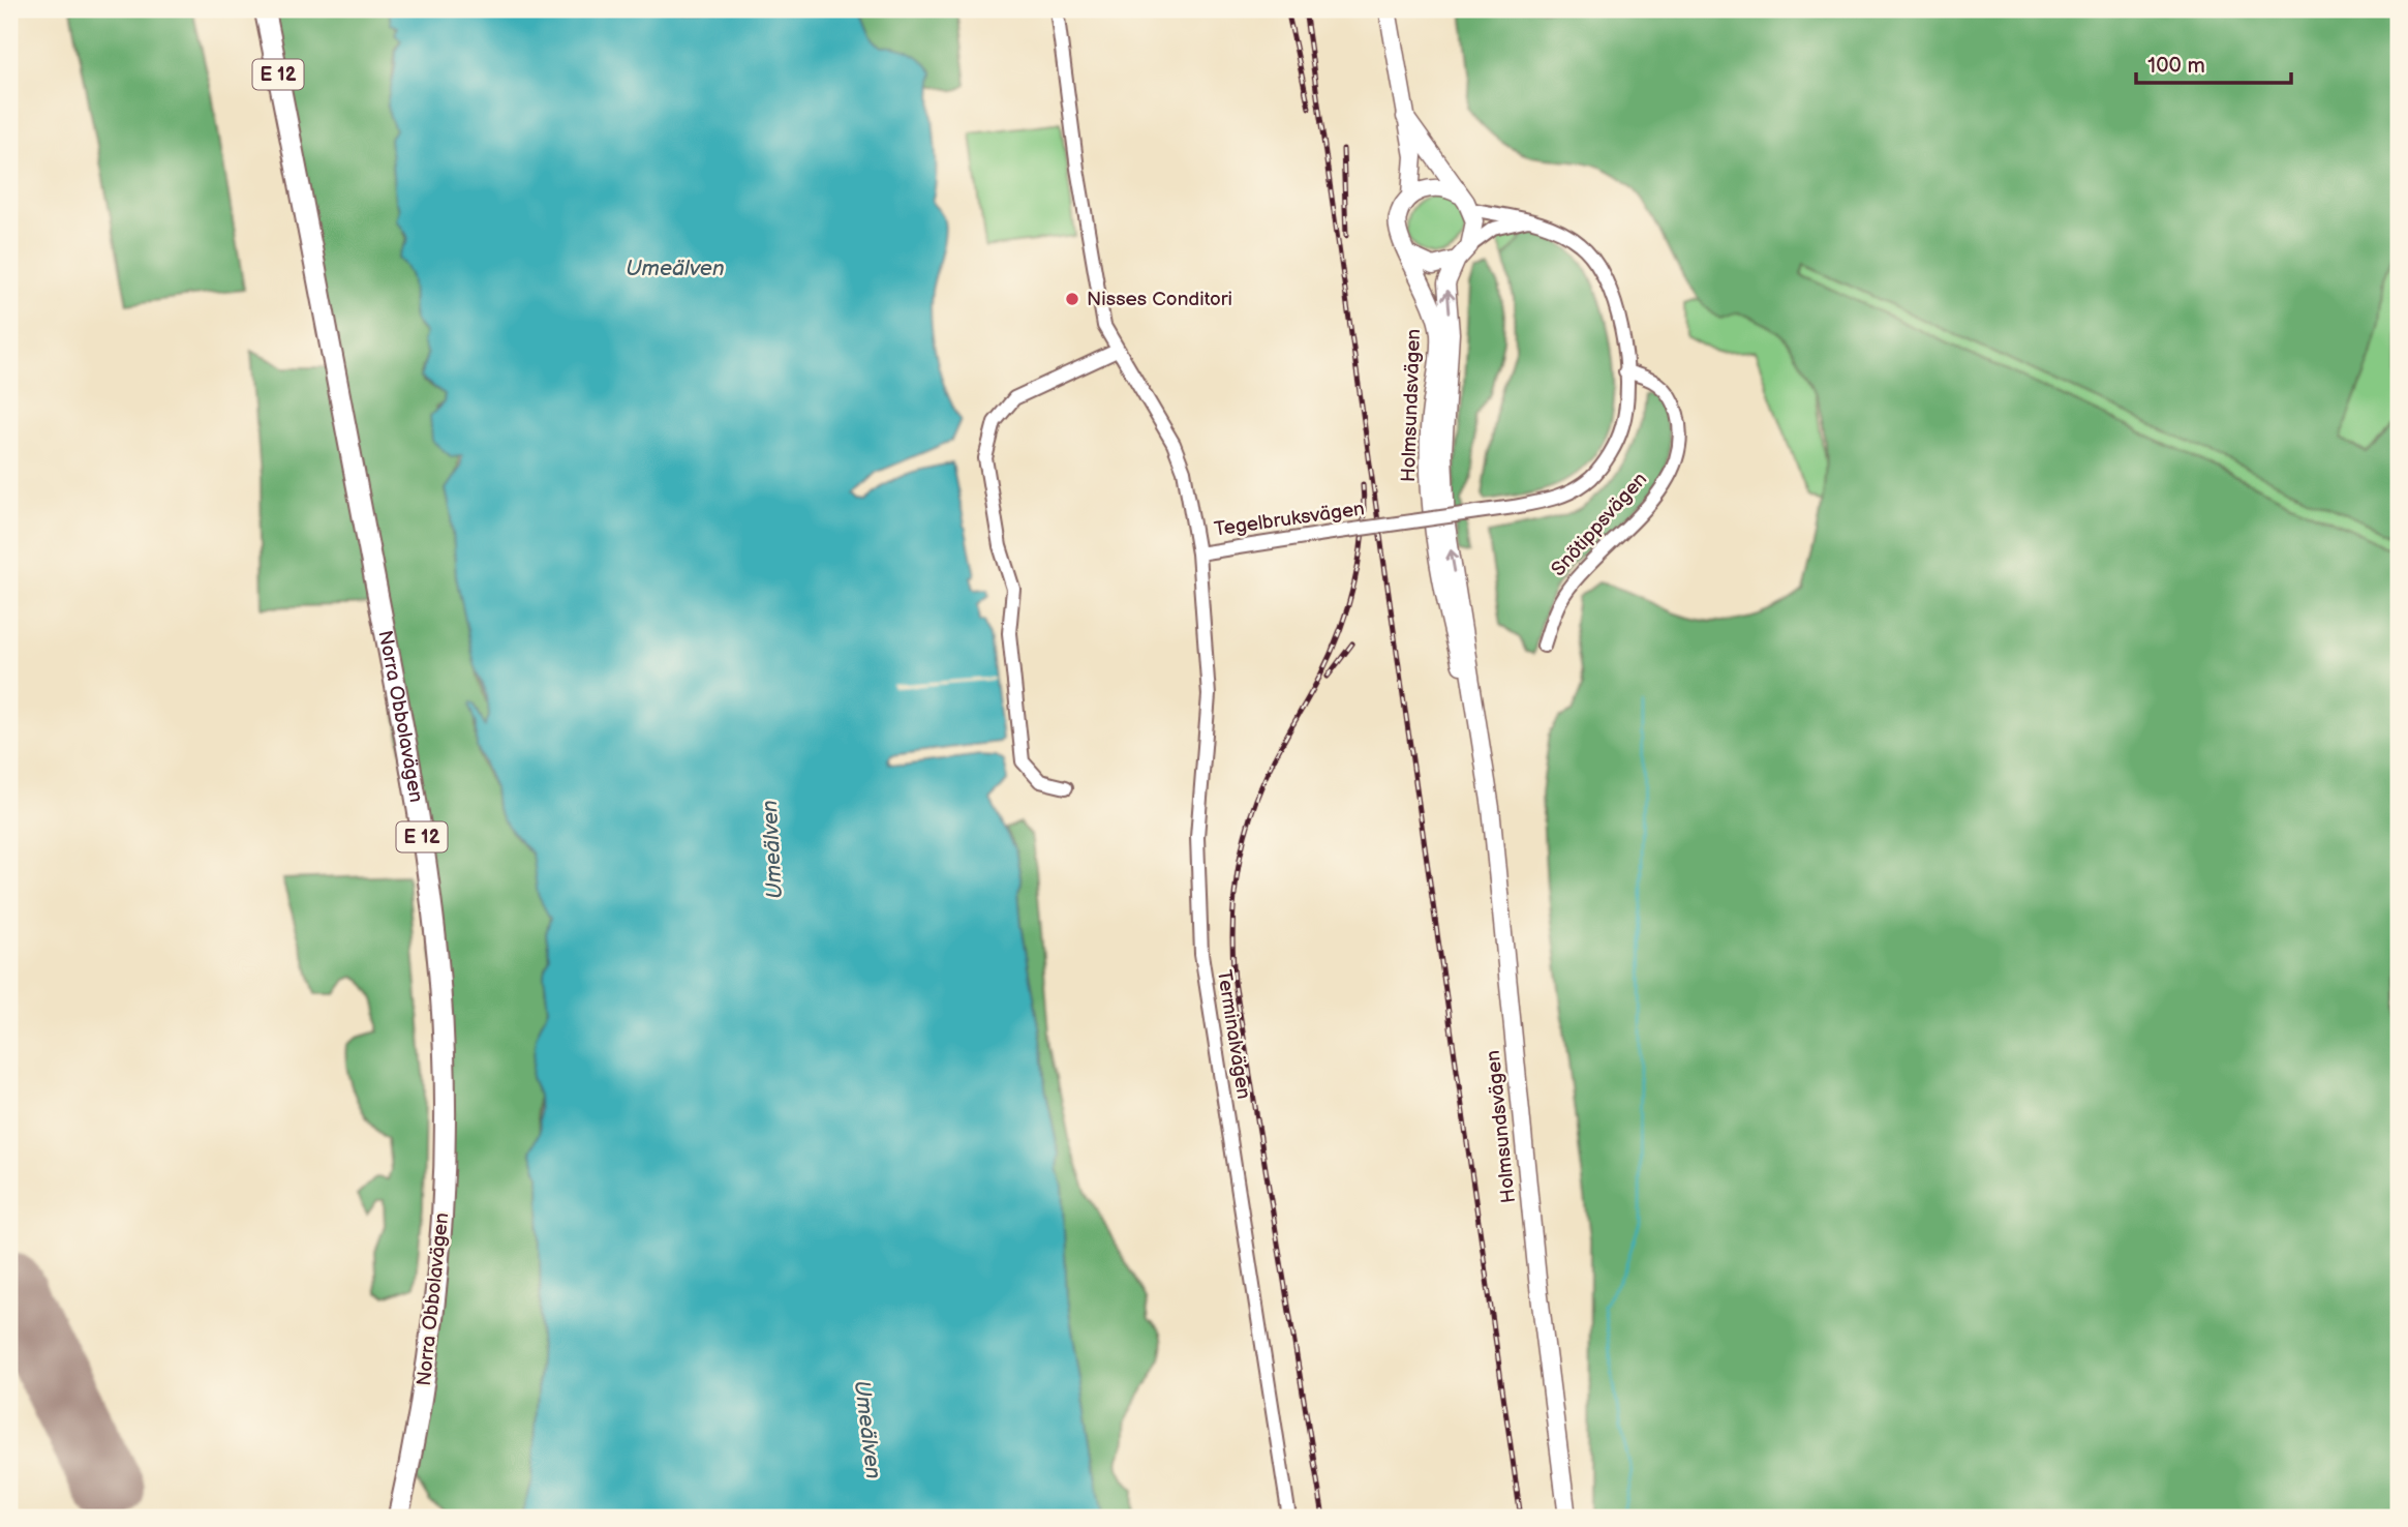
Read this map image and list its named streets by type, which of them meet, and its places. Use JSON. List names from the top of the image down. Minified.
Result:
{"streets":{"highway":["E 12","Norra Obbolavägen"],"main road":["Holmsundsvägen"],"street":["Tegelbruksvägen","Snötippsvägen","Terminalvägen"]},"crossings":[["Holmsundsvägen","Tegelbruksvägen"],["Tegelbruksvägen","Snötippsvägen"],["Tegelbruksvägen","Terminalvägen"]],"water":["Umeälven"],"places":["Nisses Conditori"],"scale_bar":"100 m"}
